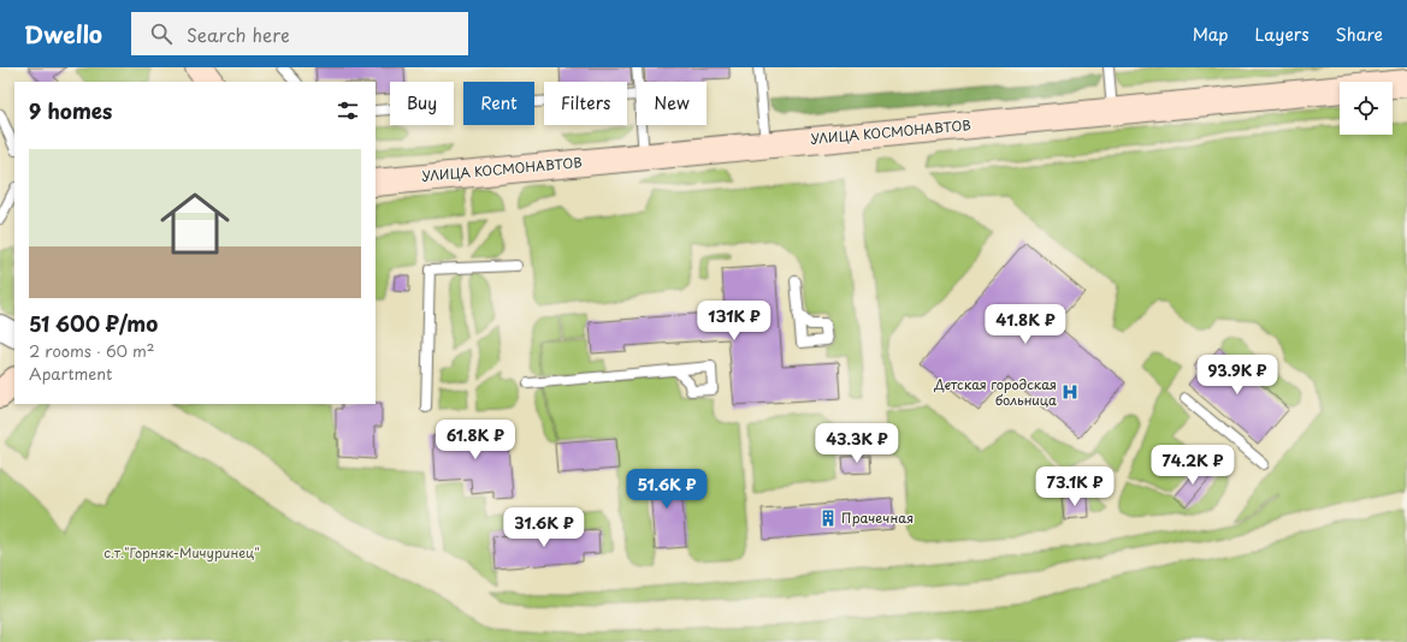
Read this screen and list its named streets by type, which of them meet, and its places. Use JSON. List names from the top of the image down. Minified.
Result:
{"streets":{"main road":["УЛИЦА КОСМОНАВТОВ"]},"parks":["с.т.\"Горняк-Мичуринец\""],"places":{"hospital":["Детская городская больница"],"building":["Прачечная"]},"page":{"header":"Dwello","search":"Search here","nav":["Map","Layers","Share"],"chip":["Buy","Rent","Filters","New"],"heading":"9 homes","list":[{"name":"51 600 ₽/mo","note":"2 rooms · 60 m² · Apartment"}],"price":["131K ₽","41.8K ₽","93.9K ₽","61.8K ₽","43.3K ₽","74.2K ₽","73.1K ₽","51.6K ₽","31.6K ₽"]}}
